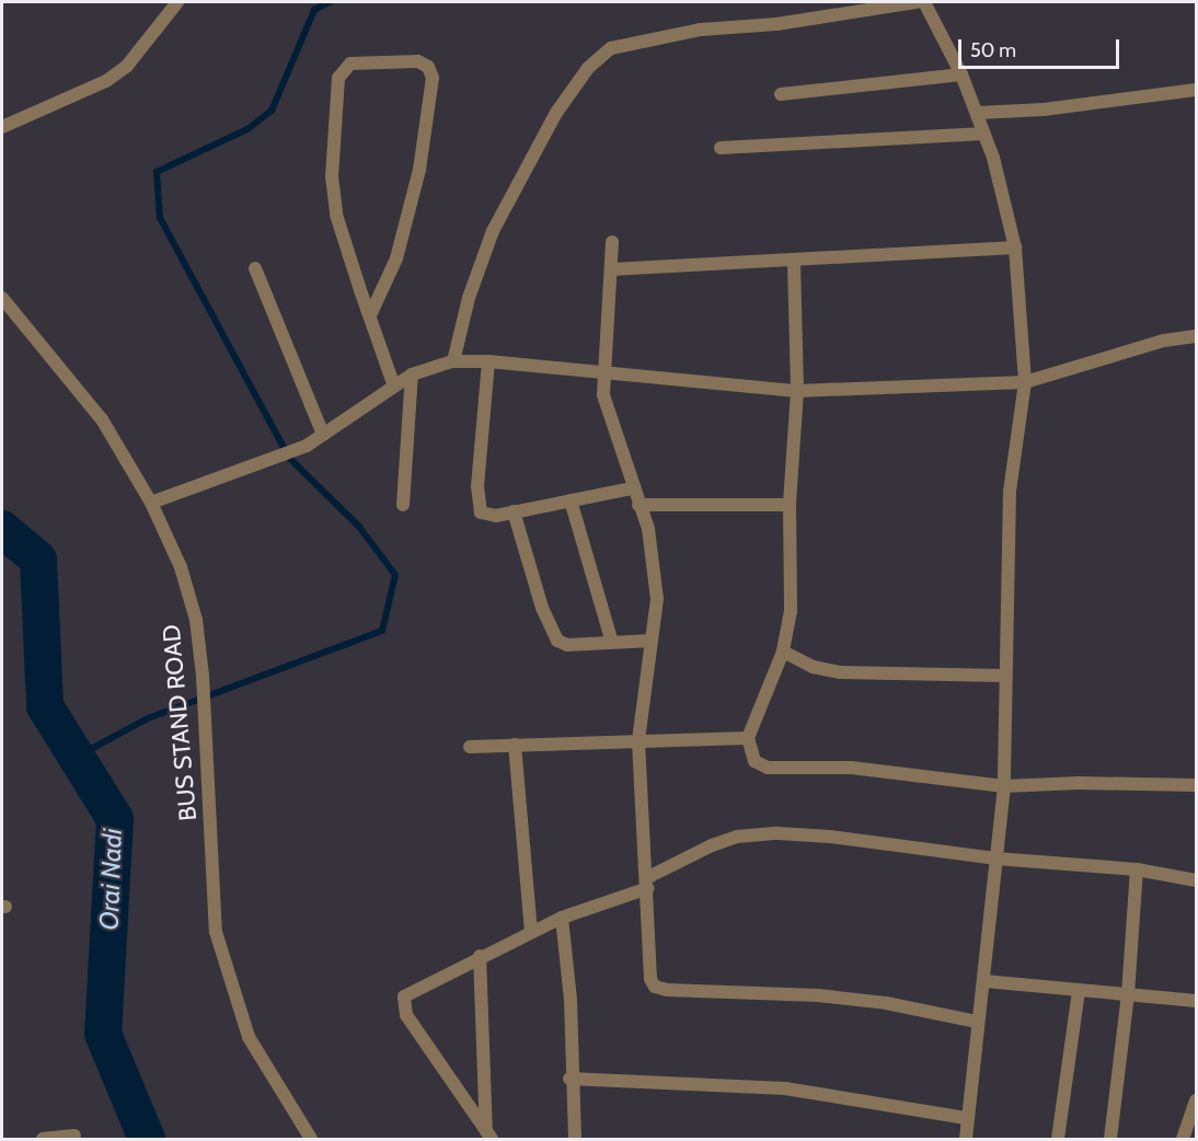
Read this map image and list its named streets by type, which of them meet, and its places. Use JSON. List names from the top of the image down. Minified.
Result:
{"streets":{"street":["BUS STAND ROAD"]},"water":["Orai Nadi"],"scale_bar":"50 m"}
